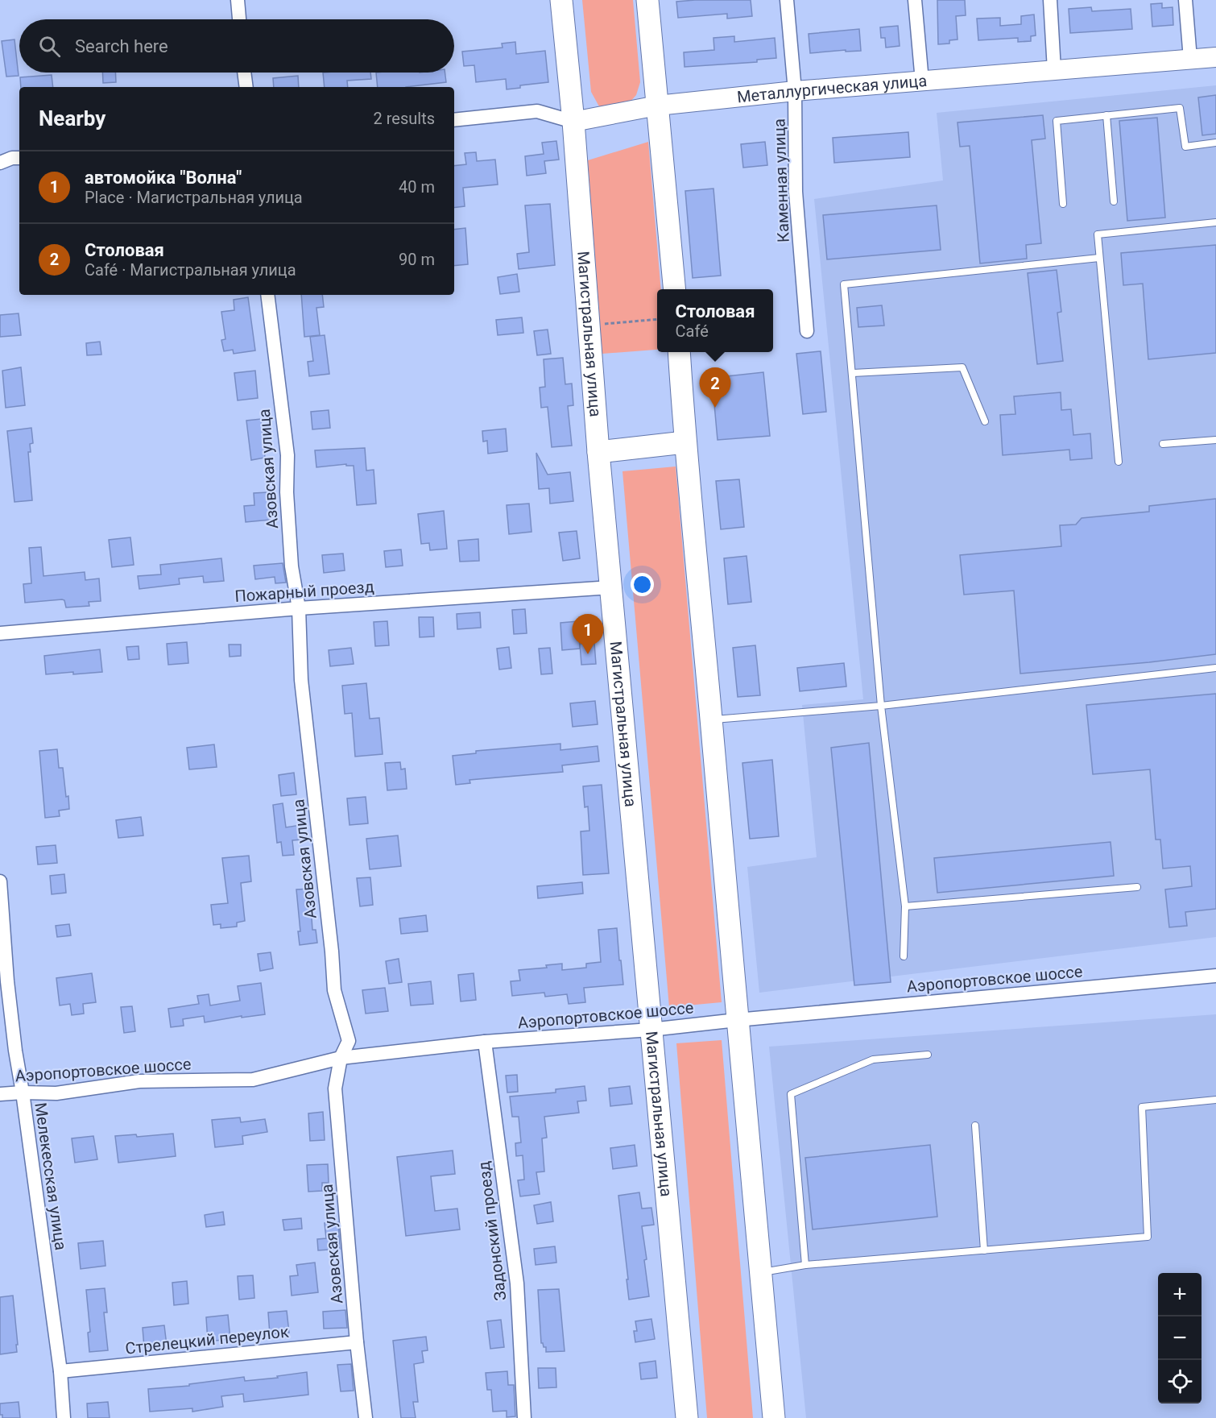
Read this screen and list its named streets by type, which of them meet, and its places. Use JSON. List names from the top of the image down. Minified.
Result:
{"streets":{"main road":["Магистральная улица"],"street":["Металлургическая улица","Каменная улица","Азовская улица","Пожарный проезд","Аэропортовское шоссе","Мелекесская улица","Задонский проезд","Стрелецкий переулок"]},"crossings":[["Металлургическая улица","Каменная улица"],["Металлургическая улица","Магистральная улица"],["Магистральная улица","Пожарный проезд"],["Магистральная улица","Аэропортовское шоссе"],["Азовская улица","Пожарный проезд"],["Азовская улица","Аэропортовское шоссе"],["Азовская улица","Стрелецкий переулок"],["Аэропортовское шоссе","Мелекесская улица"],["Аэропортовское шоссе","Задонский проезд"],["Мелекесская улица","Стрелецкий переулок"]],"page":{"search":"Search here","heading":["Nearby","2 results"],"list":[{"mark":"1","name":"автомойка \"Волна\"","note":"Place · Магистральная улица","value":"40 m"},{"mark":"2","name":"Столовая","note":"Café · Магистральная улица","value":"90 m"}],"popup":["Столовая","Café"],"pins":["2","1"],"map_buttons":["+","−"]}}
